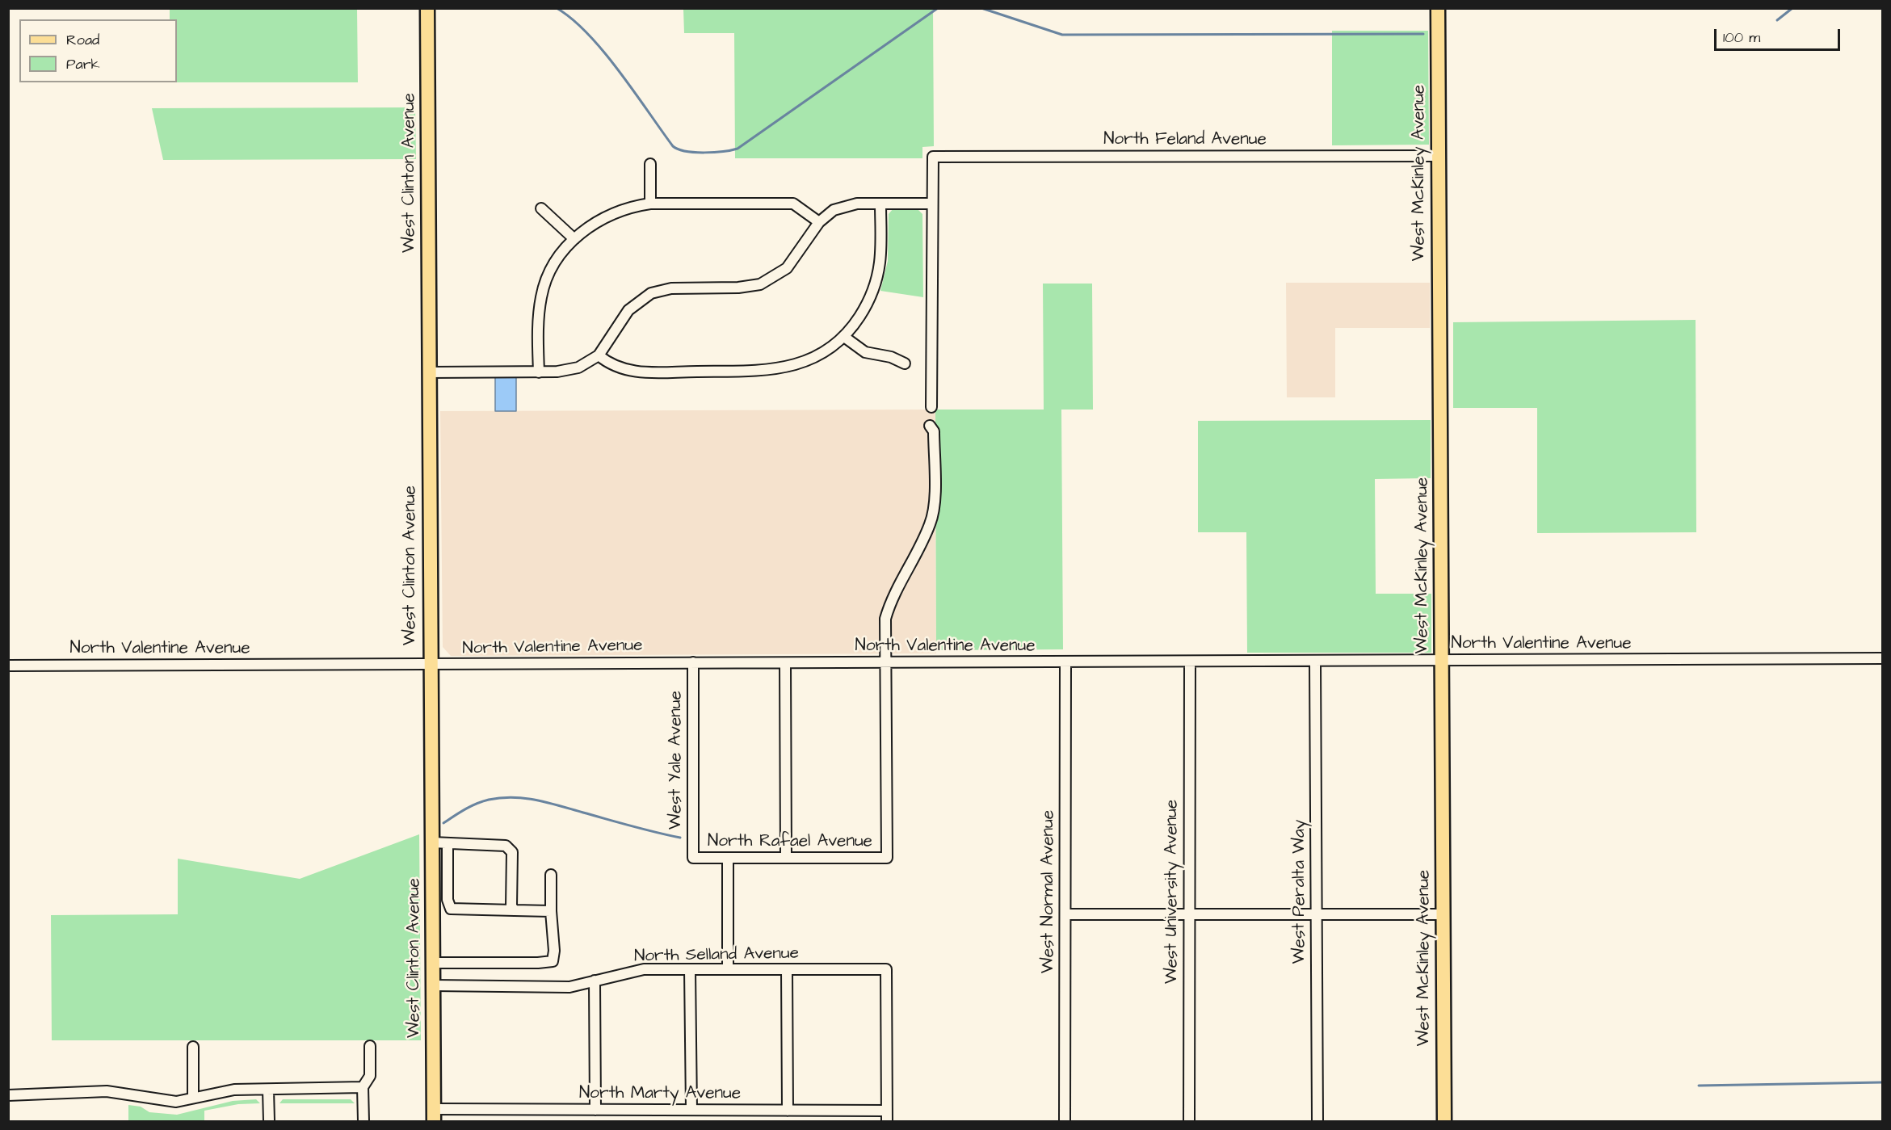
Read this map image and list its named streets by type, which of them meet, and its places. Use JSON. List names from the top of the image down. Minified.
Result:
{"streets":{"main road":["West Clinton Avenue","West McKinley Avenue"],"street":["North Feland Avenue","North Valentine Avenue","West Yale Avenue","North Rafael Avenue","West Normal Avenue","West University Avenue","West Peralta Way","North Selland Avenue","North Marty Avenue"]},"crossings":[["North Feland Avenue","West McKinley Avenue"],["West Clinton Avenue","North Valentine Avenue"],["West Clinton Avenue","North Selland Avenue"],["West Clinton Avenue","North Marty Avenue"],["West McKinley Avenue","North Valentine Avenue"],["North Valentine Avenue","West Yale Avenue"],["North Valentine Avenue","North Rafael Avenue"],["North Valentine Avenue","West Normal Avenue"],["North Valentine Avenue","West University Avenue"],["North Valentine Avenue","West Peralta Way"],["West Yale Avenue","North Rafael Avenue"],["North Selland Avenue","North Marty Avenue"]],"legend":["Road","Park"],"scale_bar":"100 m"}
